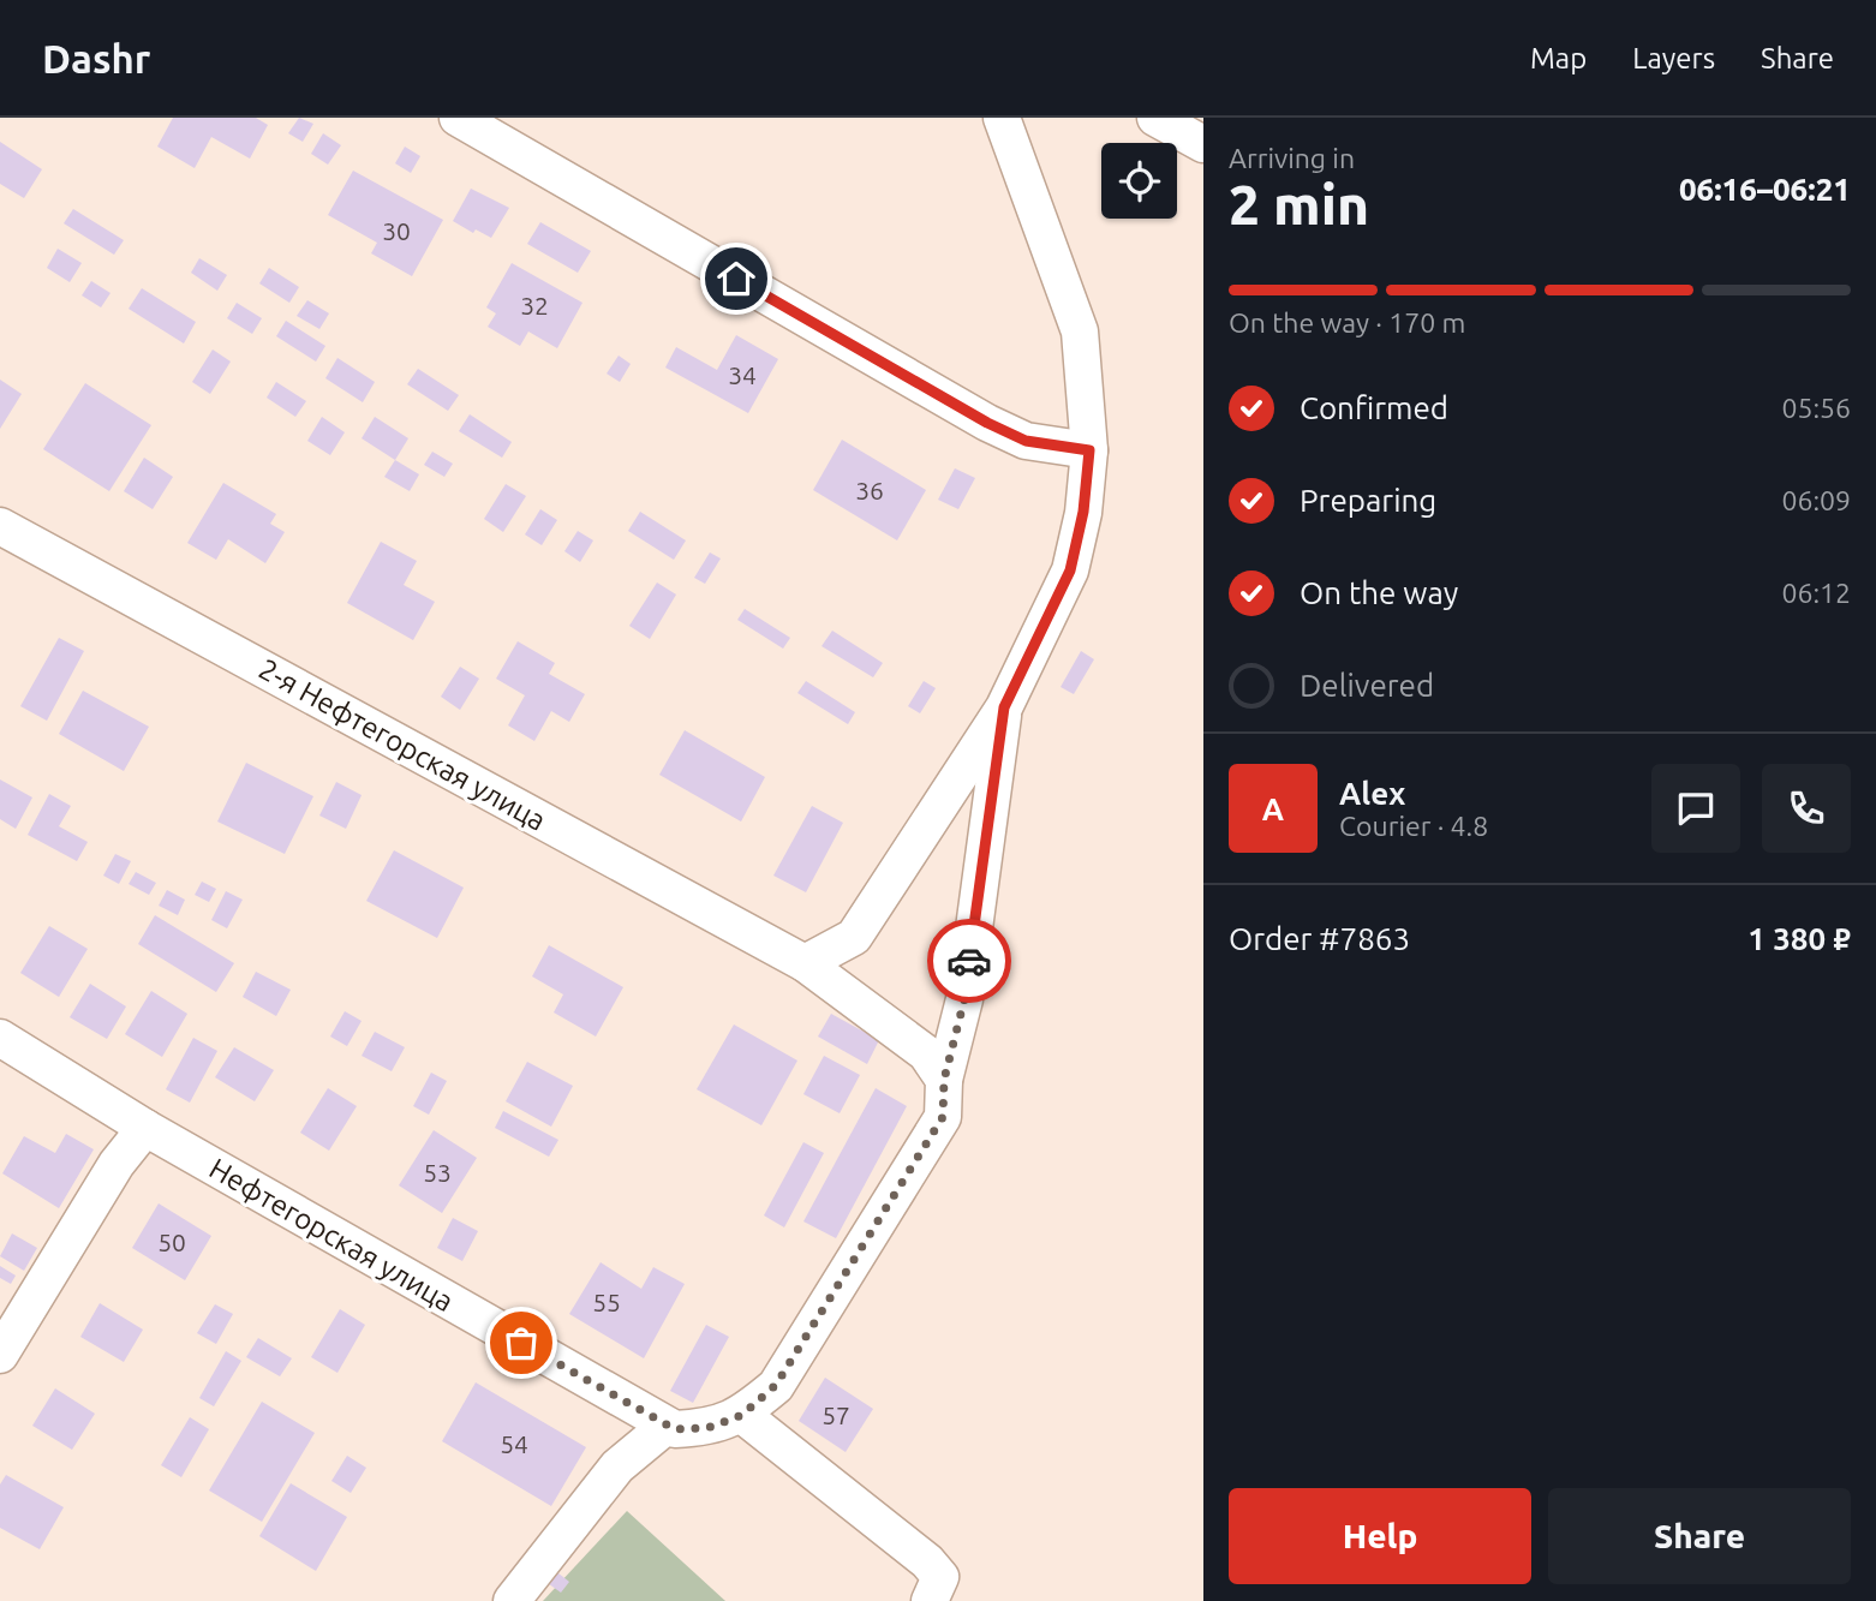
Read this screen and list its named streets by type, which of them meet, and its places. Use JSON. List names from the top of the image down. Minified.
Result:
{"streets":{"street":["2-я Нефтегорская улица","Нефтегорская улица"]},"house_numbers":["30","32","34","36","53","50","55","57","54"],"page":{"header":"Dashr","nav":["Map","Layers","Share"],"heading":["2 min","Arriving in","06:16–06:21"],"panel":["Alex","Courier · 4.8","Order #7863","1 380 ₽"],"bar":"On the way · 170 m","list":[["Confirmed","05:56"],["Preparing","06:09"],["On the way","06:12"],"Delivered"],"round":"A","buttons":["Help","Share"]}}
